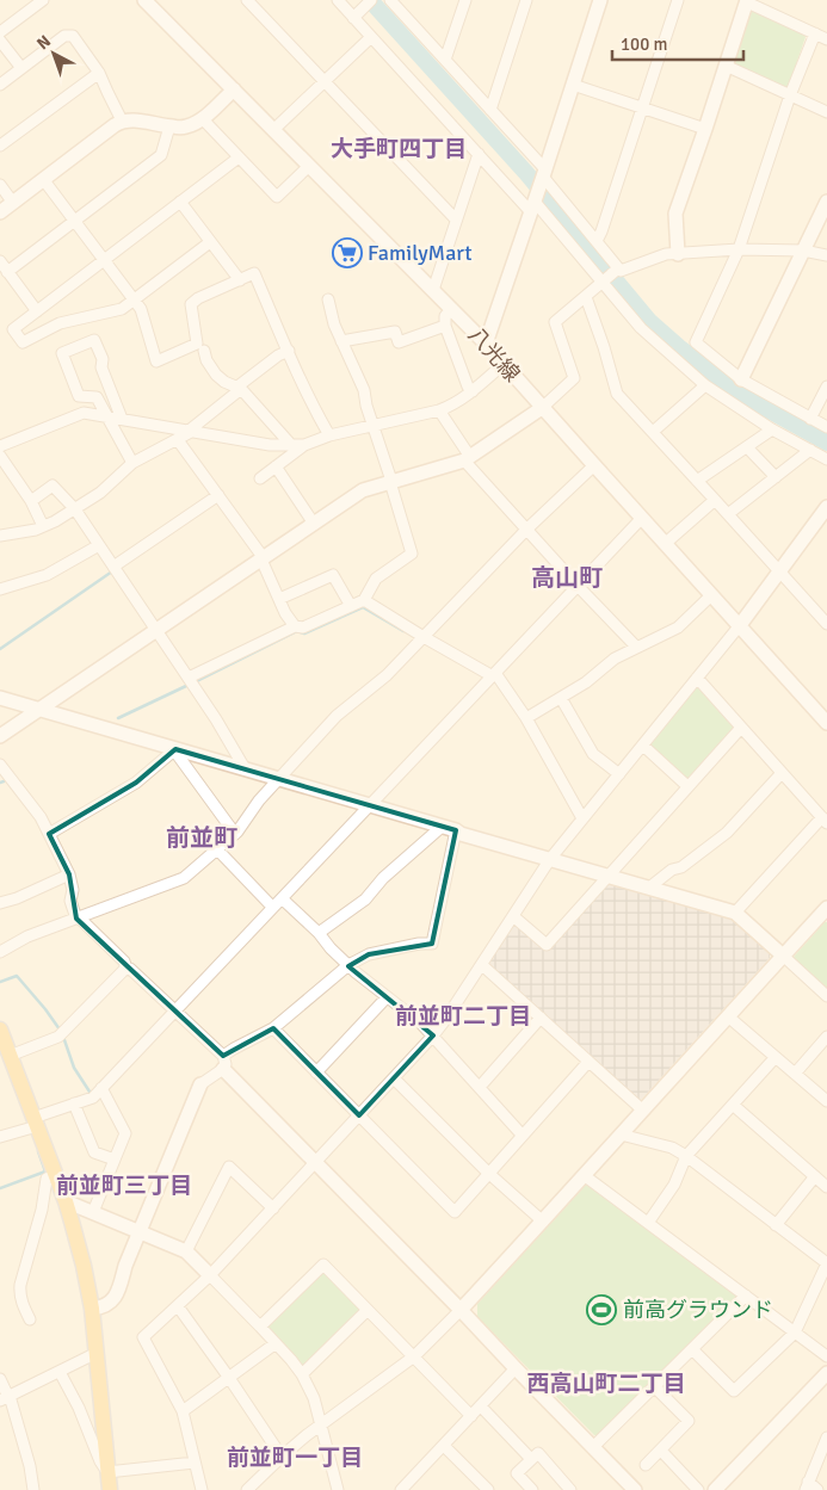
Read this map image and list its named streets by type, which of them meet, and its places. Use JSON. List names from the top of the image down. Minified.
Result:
{"streets":{"street":["八光線"]},"districts":["大手町四丁目","高山町","前並町","前並町二丁目","前並町三丁目","西高山町二丁目","前並町一丁目"],"places":{"supermarket":["FamilyMart"],"sports":["前高グラウンド"]},"scale_bar":"100 m","north":"top left"}
